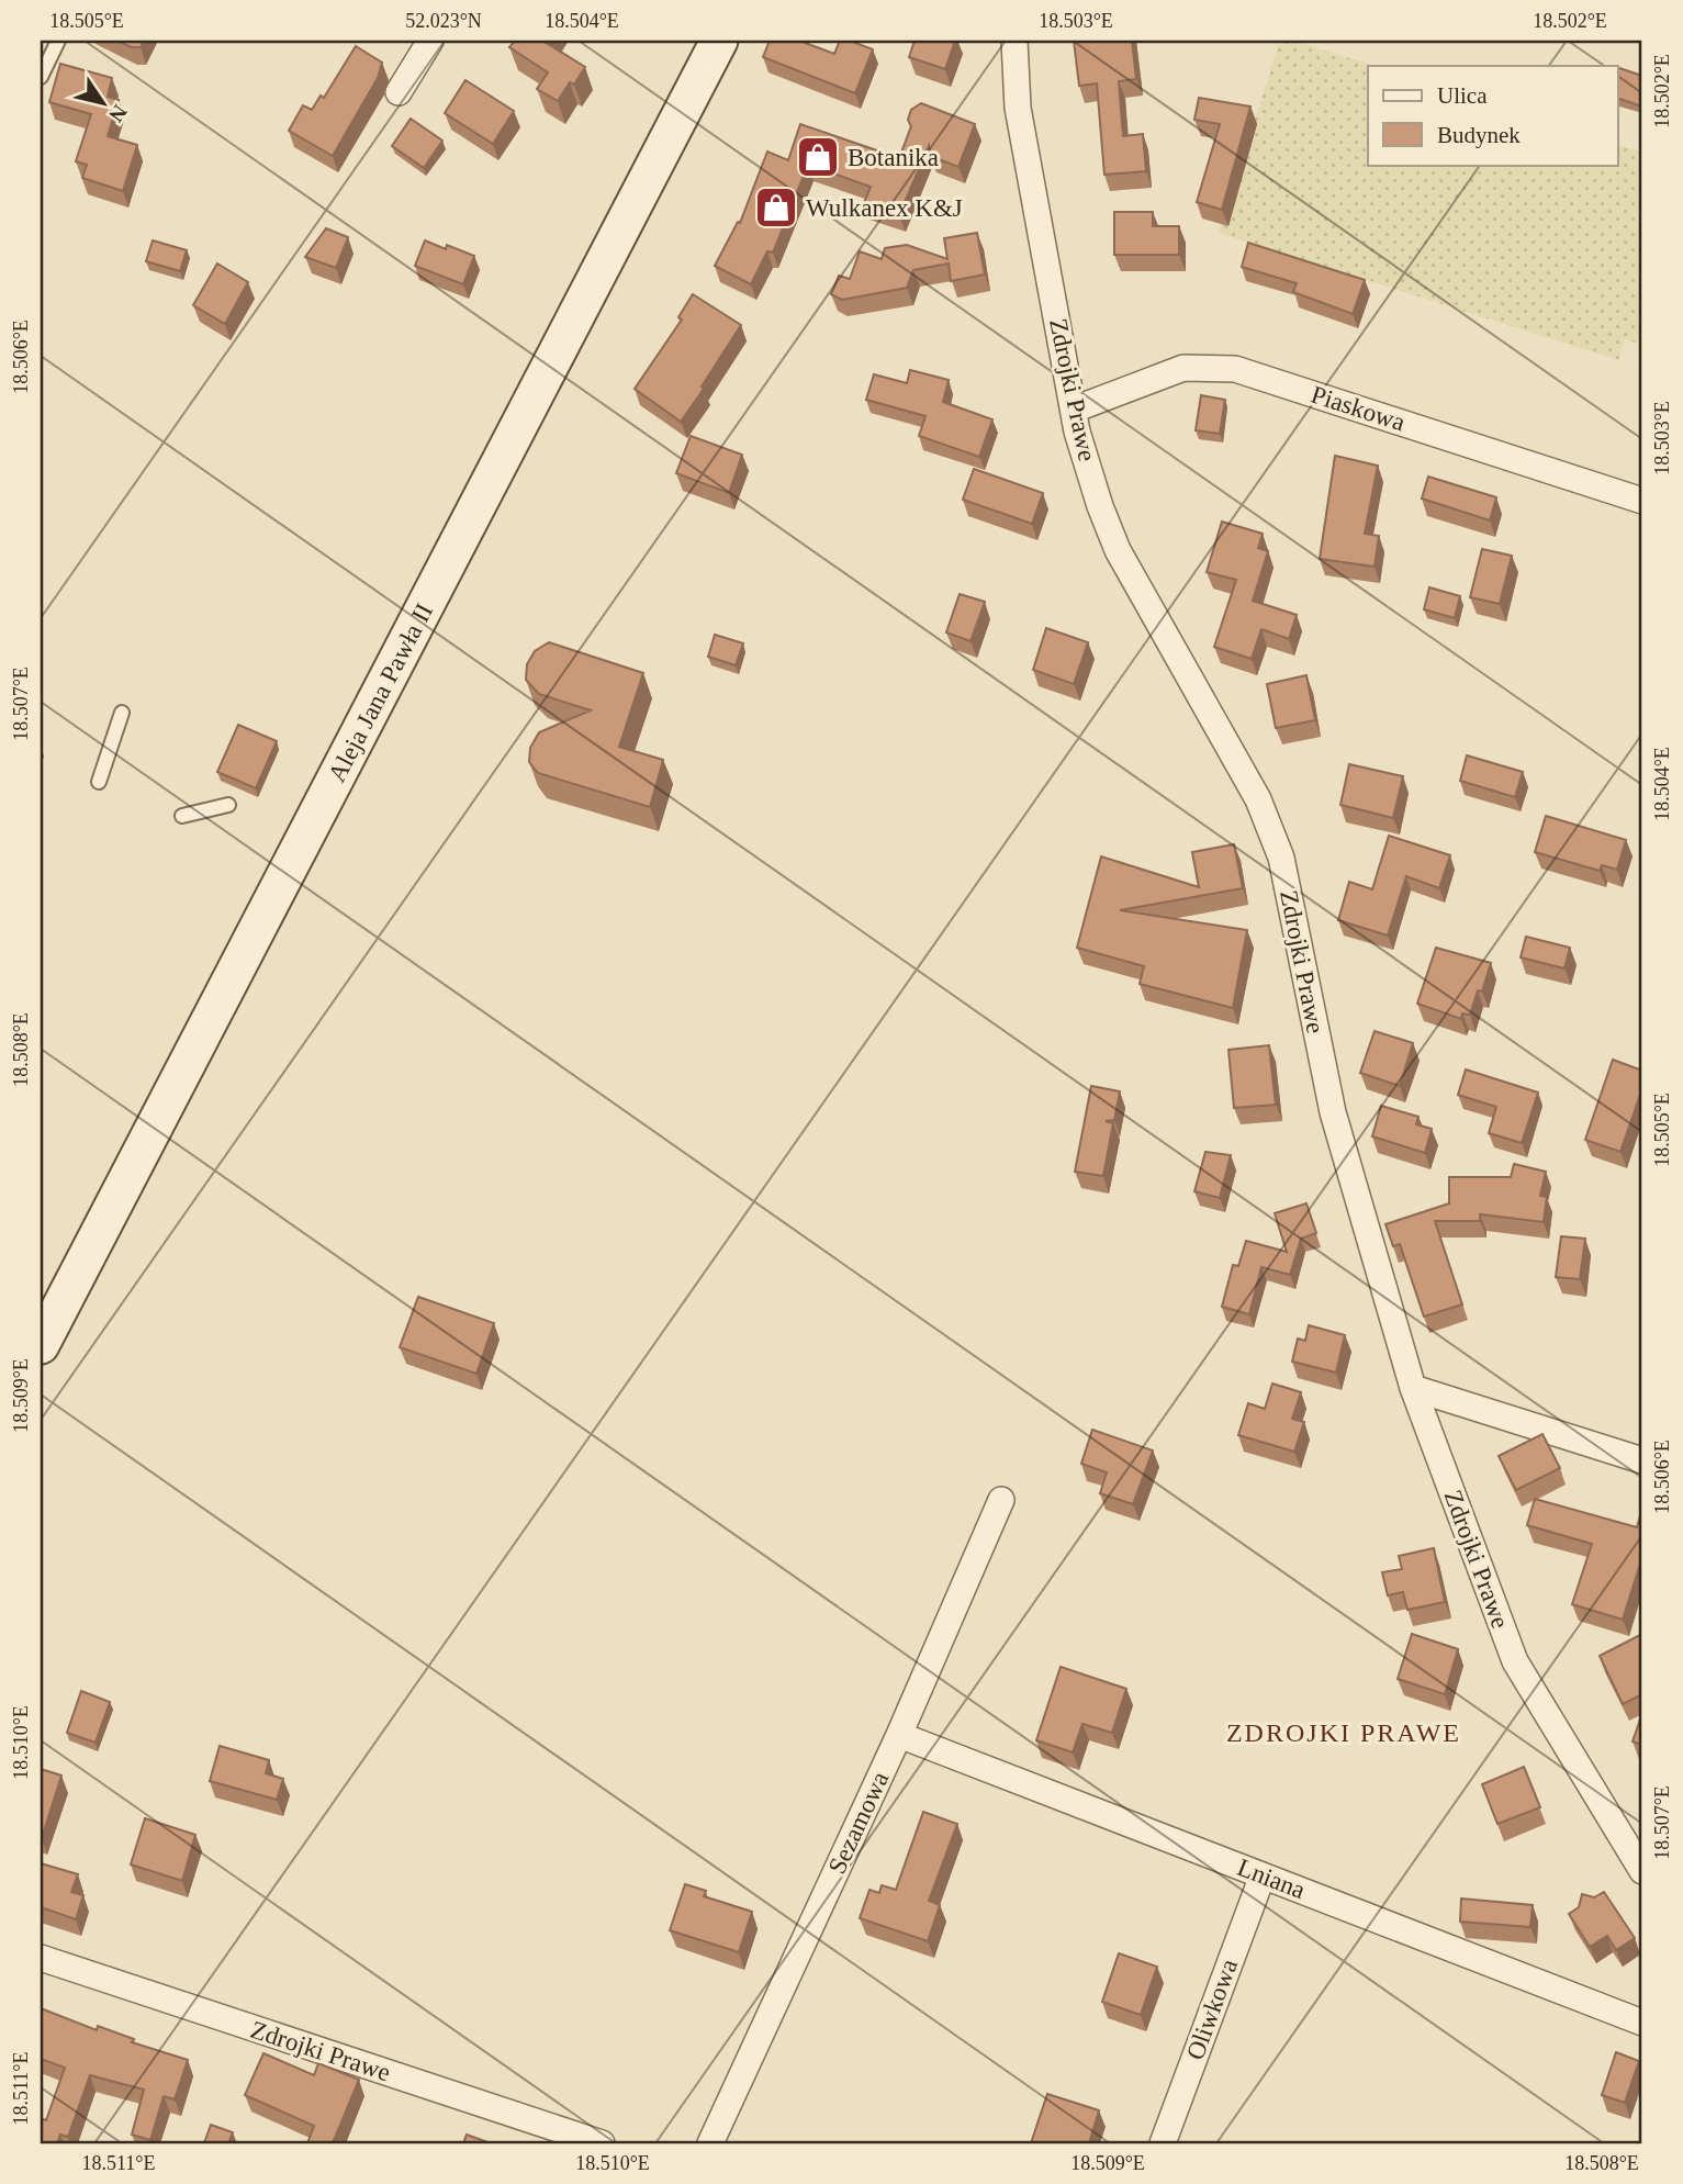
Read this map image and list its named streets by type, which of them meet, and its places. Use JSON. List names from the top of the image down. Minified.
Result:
{"streets":{"main road":["Aleja Jana Pawła II"],"street":["Zdrojki Prawe","Piaskowa","Sezamowa","Lniana","Oliwkowa"]},"crossings":[["Zdrojki Prawe","Piaskowa"],["Sezamowa","Lniana"],["Lniana","Oliwkowa"]],"districts":["ZDROJKI PRAWE"],"places":{"shop":["Botanika","Wulkanex K&J"]},"legend":["Ulica","Budynek"],"north":"bottom right","coordinates":["18.505°E","52.023°N","18.504°E","18.503°E","18.502°E","18.506°E","18.507°E","18.508°E","18.509°E","18.510°E","18.511°E"]}
